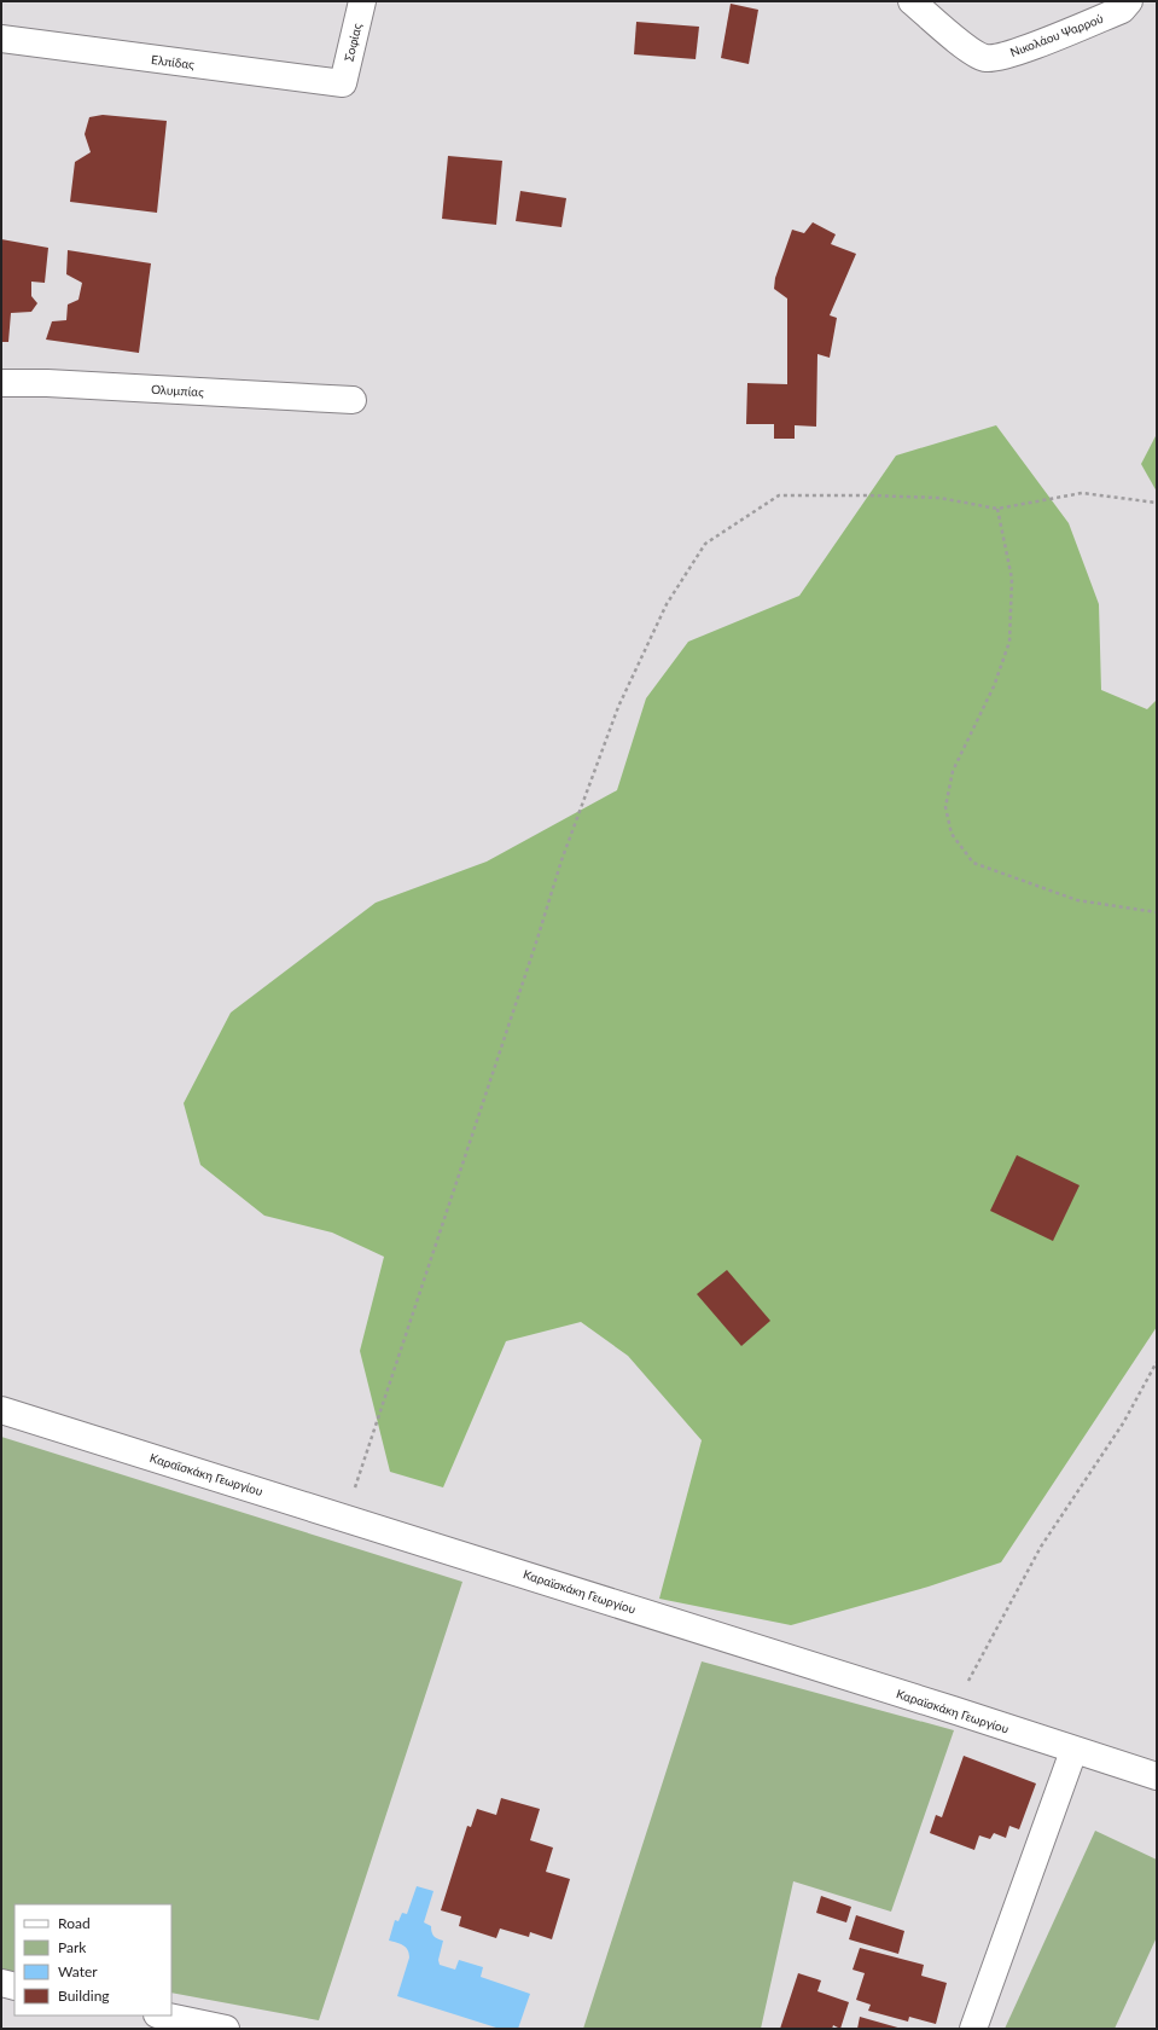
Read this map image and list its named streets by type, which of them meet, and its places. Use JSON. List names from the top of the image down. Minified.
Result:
{"streets":{"street":["Νικολάου Ψαρρού","Σοφίας","Ελπίδας","Ολυμπίας","Καραϊσκάκη Γεωργίου"]},"crossings":[["Σοφίας","Ελπίδας"]],"legend":["Road","Park","Water","Building"]}
